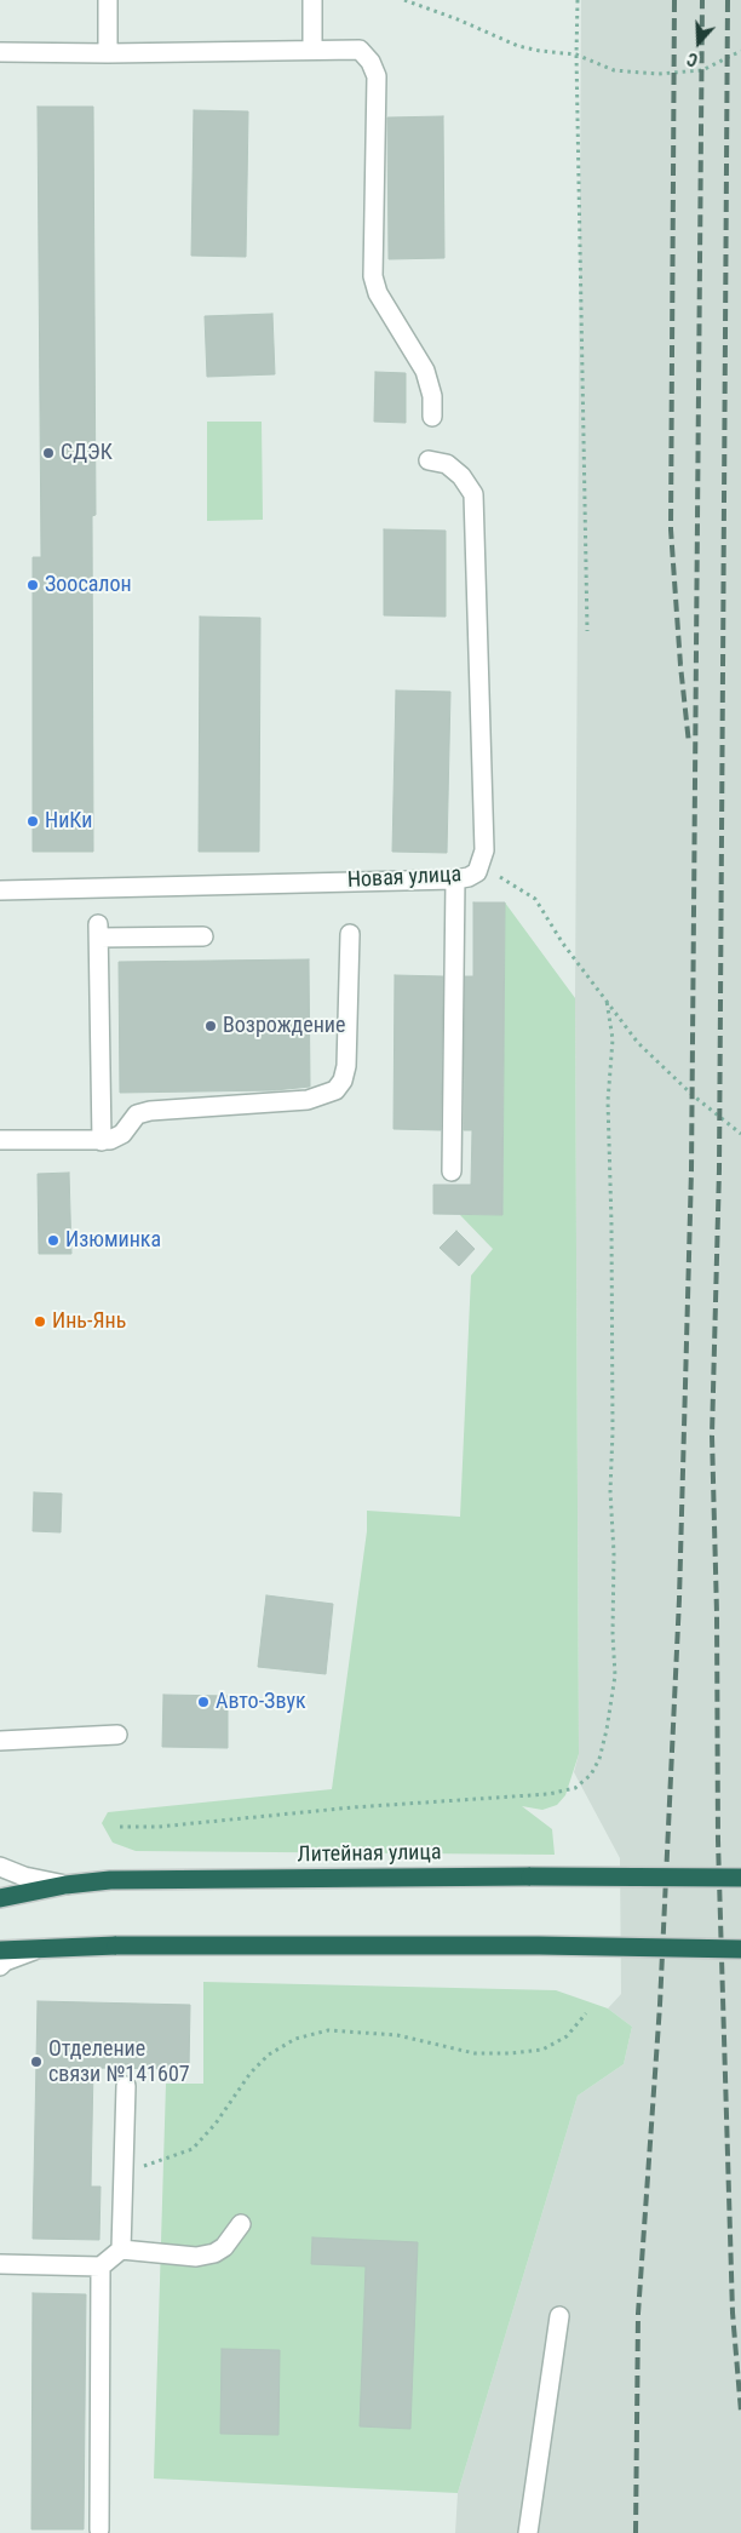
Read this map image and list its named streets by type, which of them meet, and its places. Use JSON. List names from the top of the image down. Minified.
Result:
{"streets":{"highway":["Литейная улица"],"street":["Новая улица"]},"places":["СДЭК","Зоосалон","НиКи","Возрождение","Изюминка","Инь-Янь","Авто-Звук","Отделение связи №141607"],"north":"bottom"}
